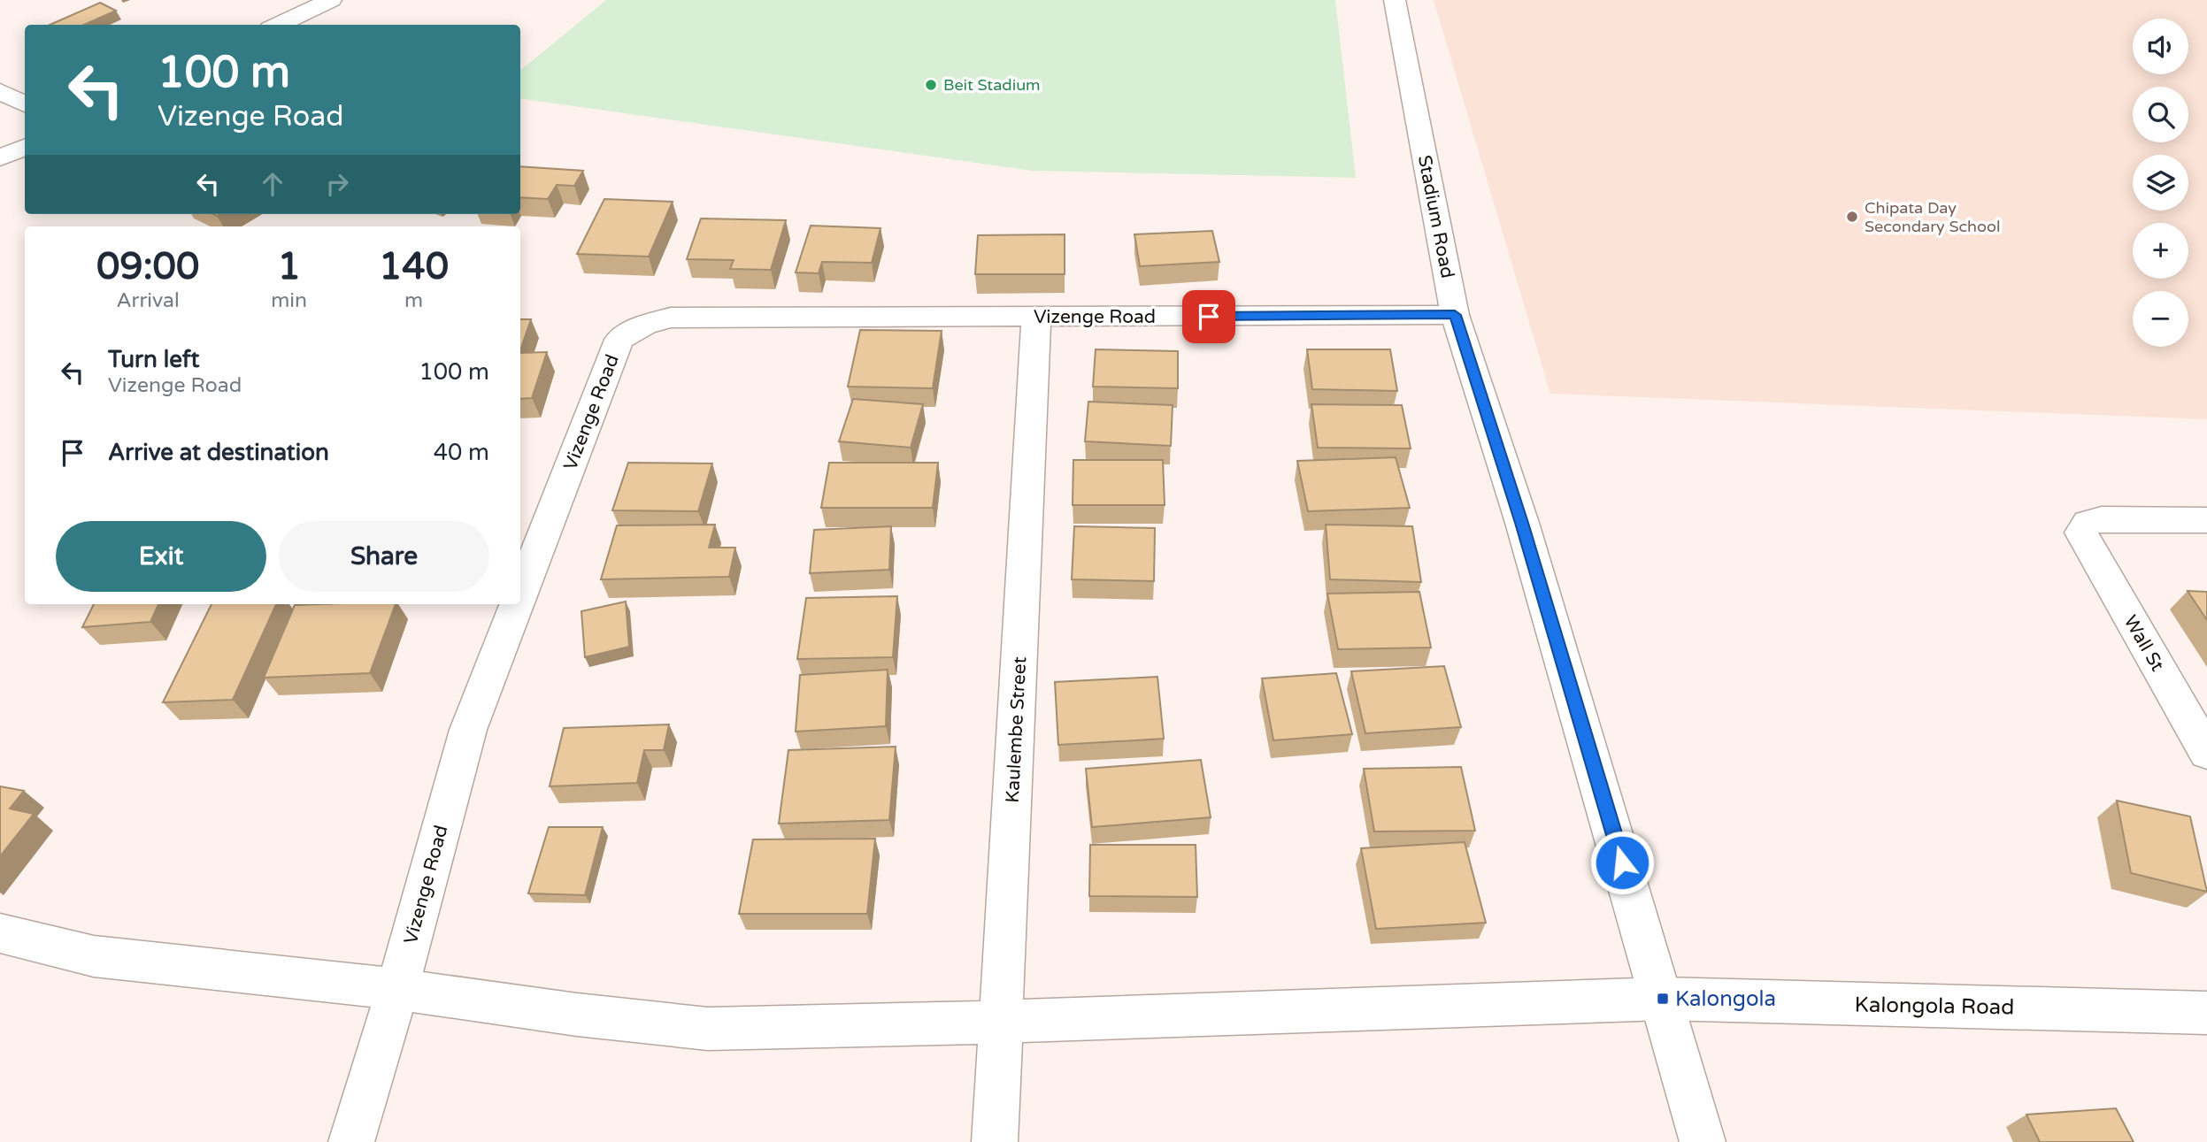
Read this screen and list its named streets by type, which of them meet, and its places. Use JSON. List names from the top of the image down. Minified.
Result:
{"streets":{"street":["Stadium Road","Vizenge Road","Wall St","Kaulembe Street","Kalongola Road"]},"crossings":[["Stadium Road","Vizenge Road"],["Stadium Road","Kalongola Road"],["Vizenge Road","Kaulembe Street"],["Vizenge Road","Kalongola Road"],["Kaulembe Street","Kalongola Road"]],"places":{"other":["Beit Stadium","Chipata Day Secondary School"],"transit":["Kalongola"]},"page":{"map_buttons":["+","−"],"turn":["100 m","Vizenge Road"],"eta":["09:00","Arrival","1","min","140","m"],"list":[{"name":"Turn left","note":"Vizenge Road","value":"100 m"},{"name":"Arrive at destination","value":"40 m"}],"buttons":["Exit","Share"]}}
